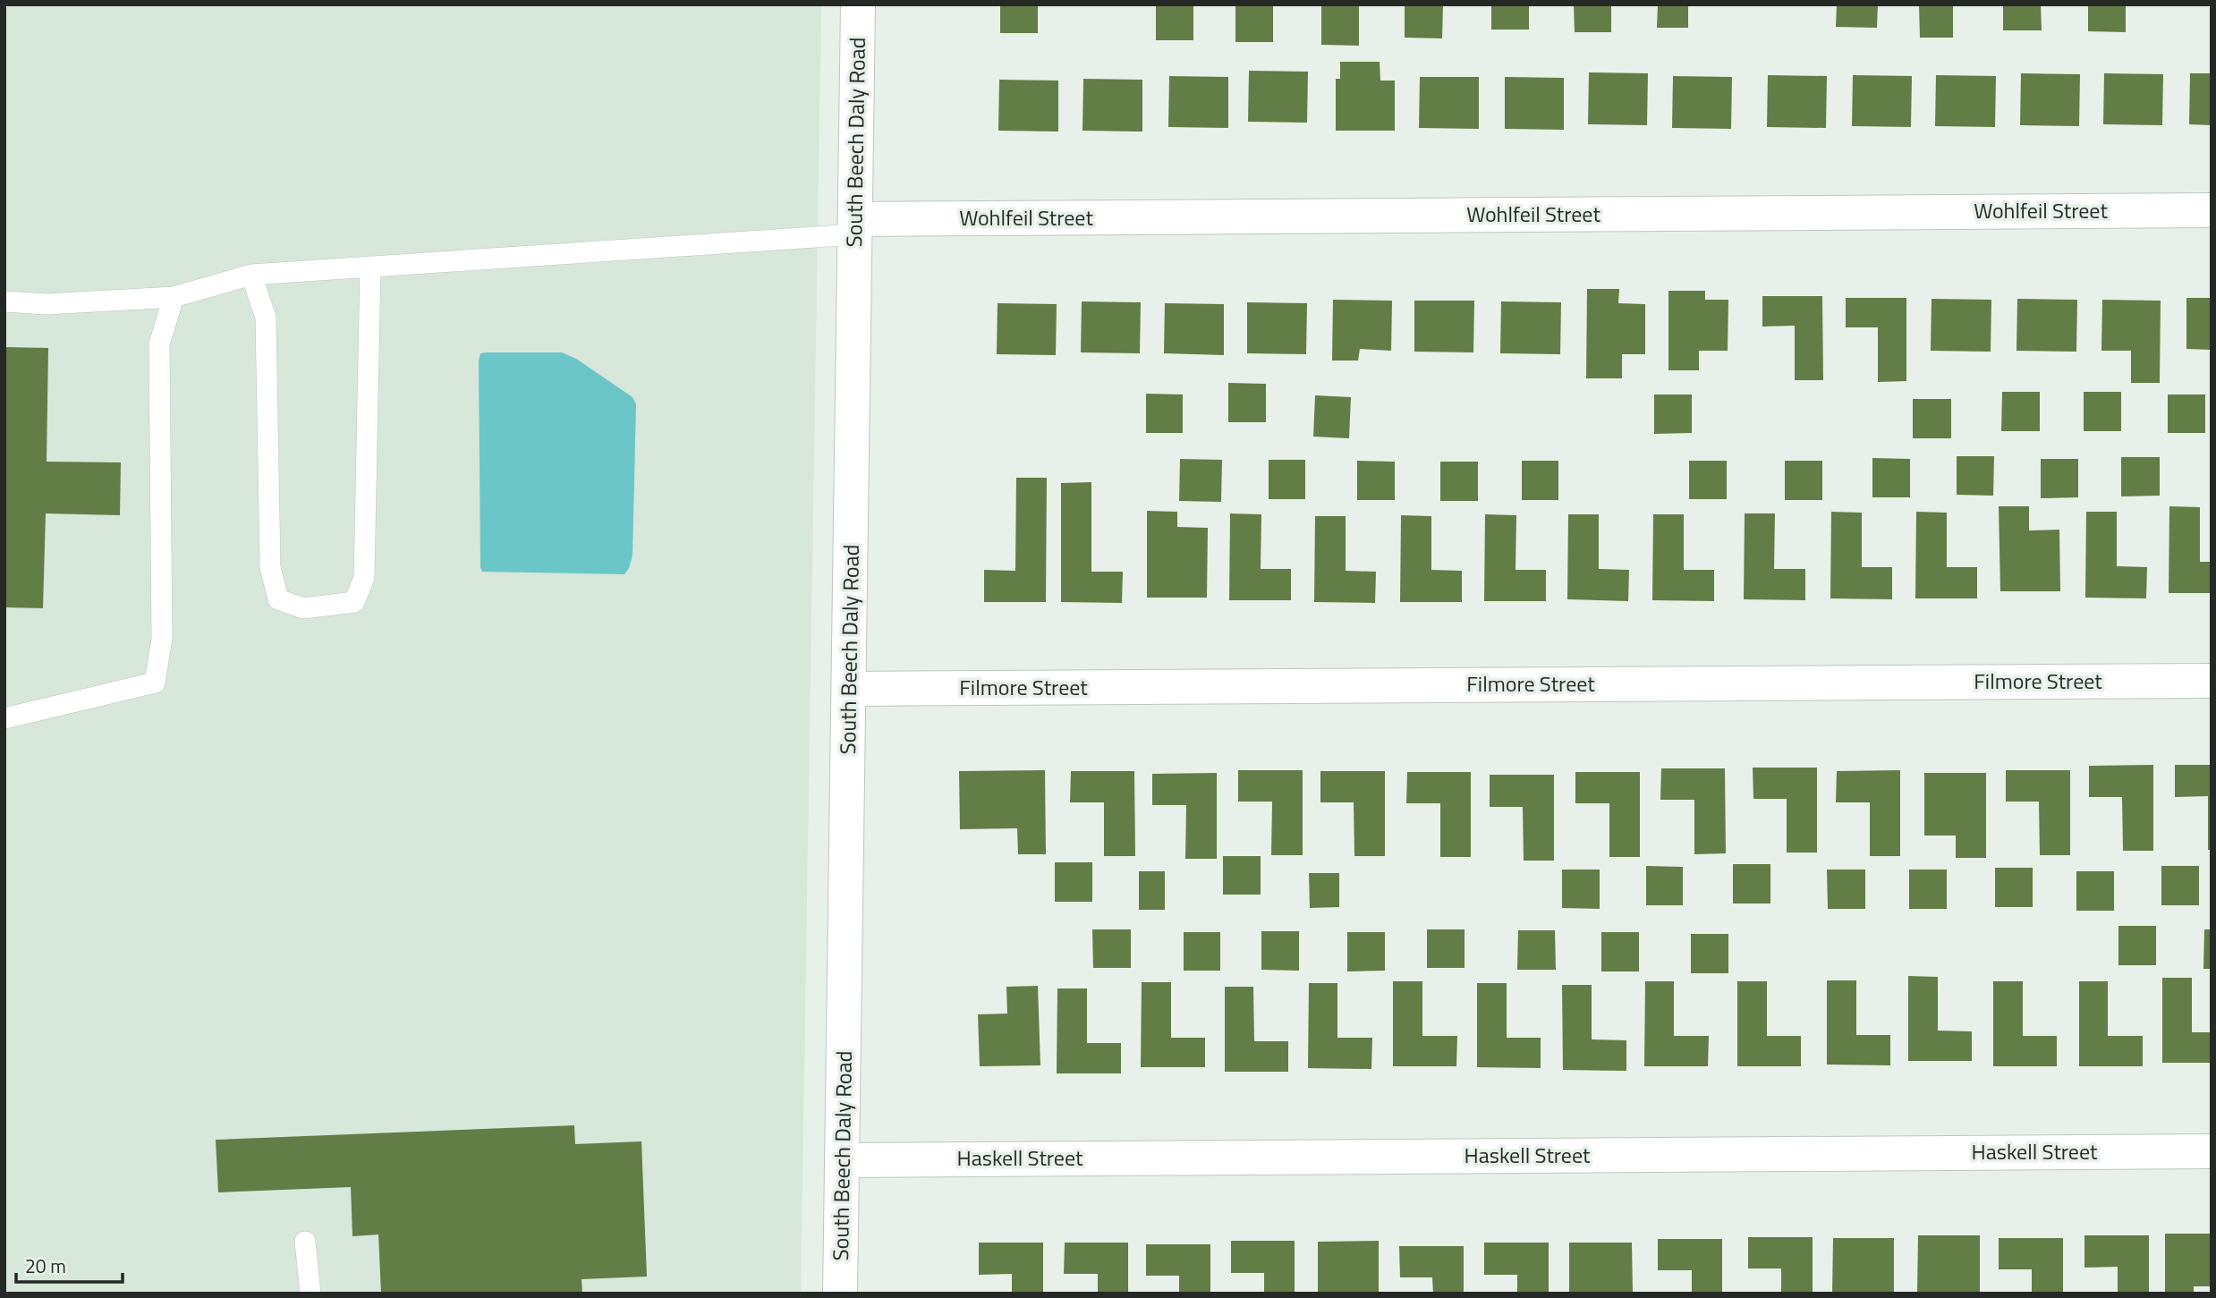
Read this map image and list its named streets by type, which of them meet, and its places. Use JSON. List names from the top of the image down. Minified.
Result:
{"streets":{"street":["South Beech Daly Road","Wohlfeil Street","Filmore Street","Haskell Street"]},"crossings":[["South Beech Daly Road","Wohlfeil Street"],["South Beech Daly Road","Filmore Street"],["South Beech Daly Road","Haskell Street"]],"scale_bar":"20 m"}
